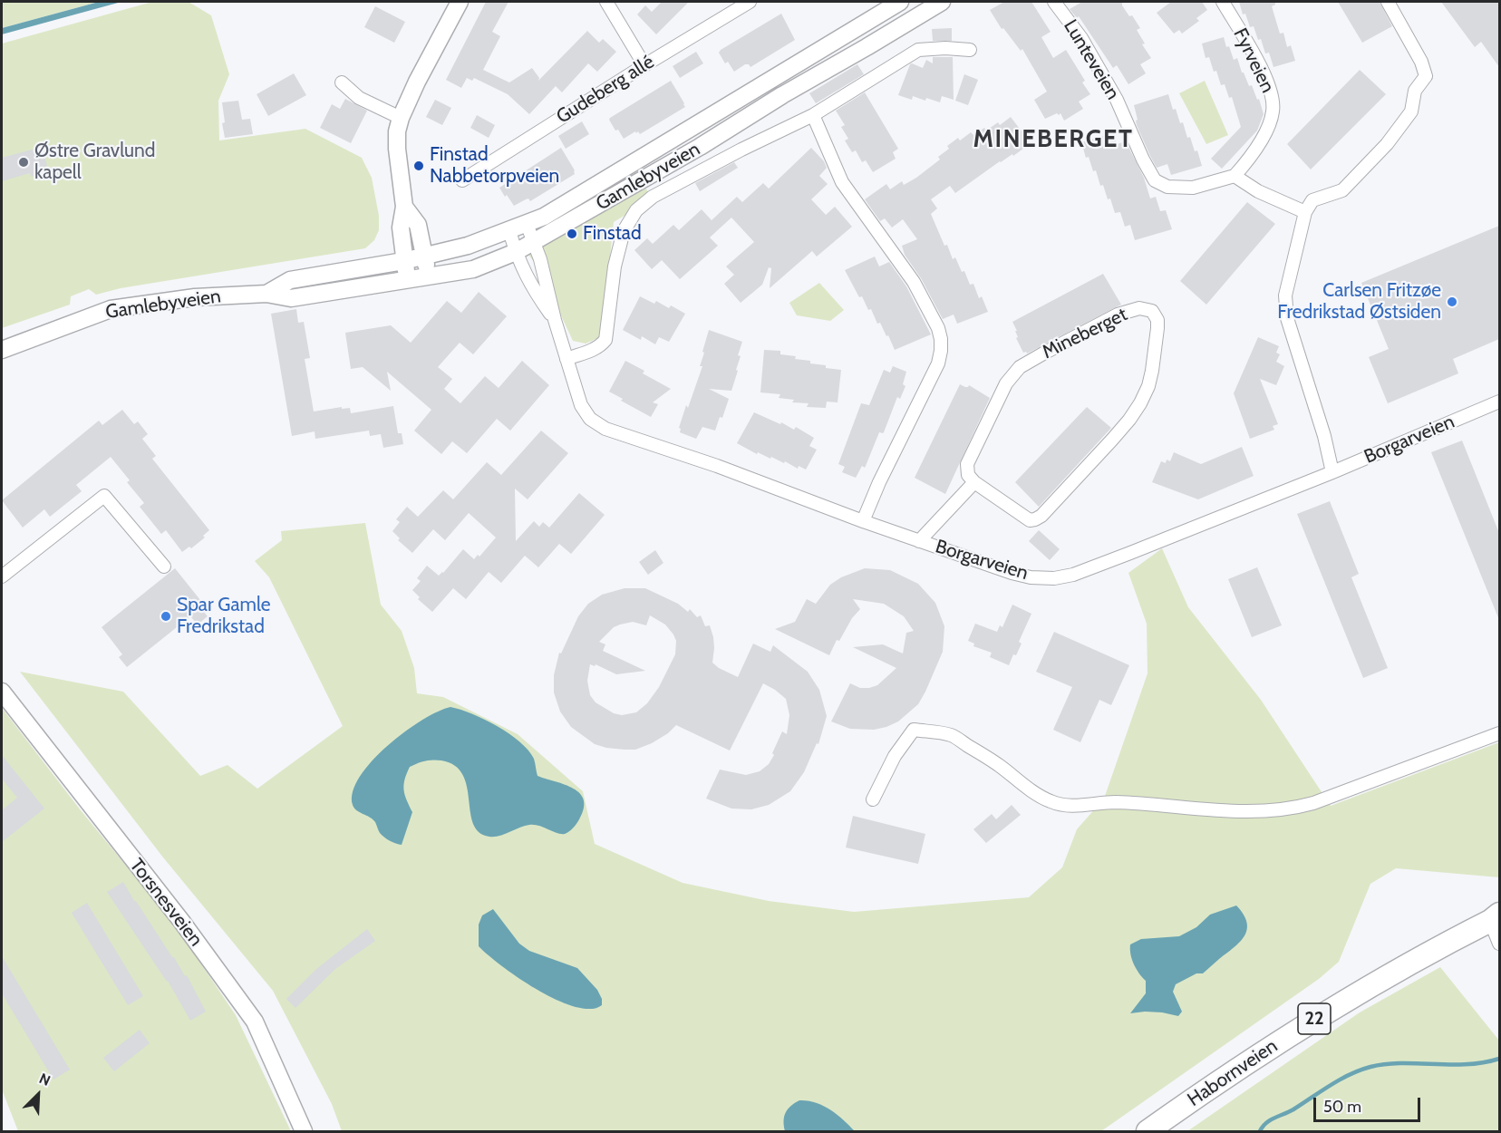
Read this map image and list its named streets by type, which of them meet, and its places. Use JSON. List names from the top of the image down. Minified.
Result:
{"streets":{"highway":["22","Habornveien"],"street":["Lunteveien","Fyrveien","Gudeberg allé","Gamlebyveien","Mineberget","Borgarveien","Torsnesveien"]},"crossings":[["Lunteveien","Fyrveien"],["Gamlebyveien","Borgarveien"]],"districts":["MINEBERGET"],"places":["Østre Gravlund kapell","Finstad Nabbetorpveien","Finstad","Carlsen Fritzøe Fredrikstad Østsiden","Spar Gamle Fredrikstad"],"scale_bar":"50 m","north":"top right"}
